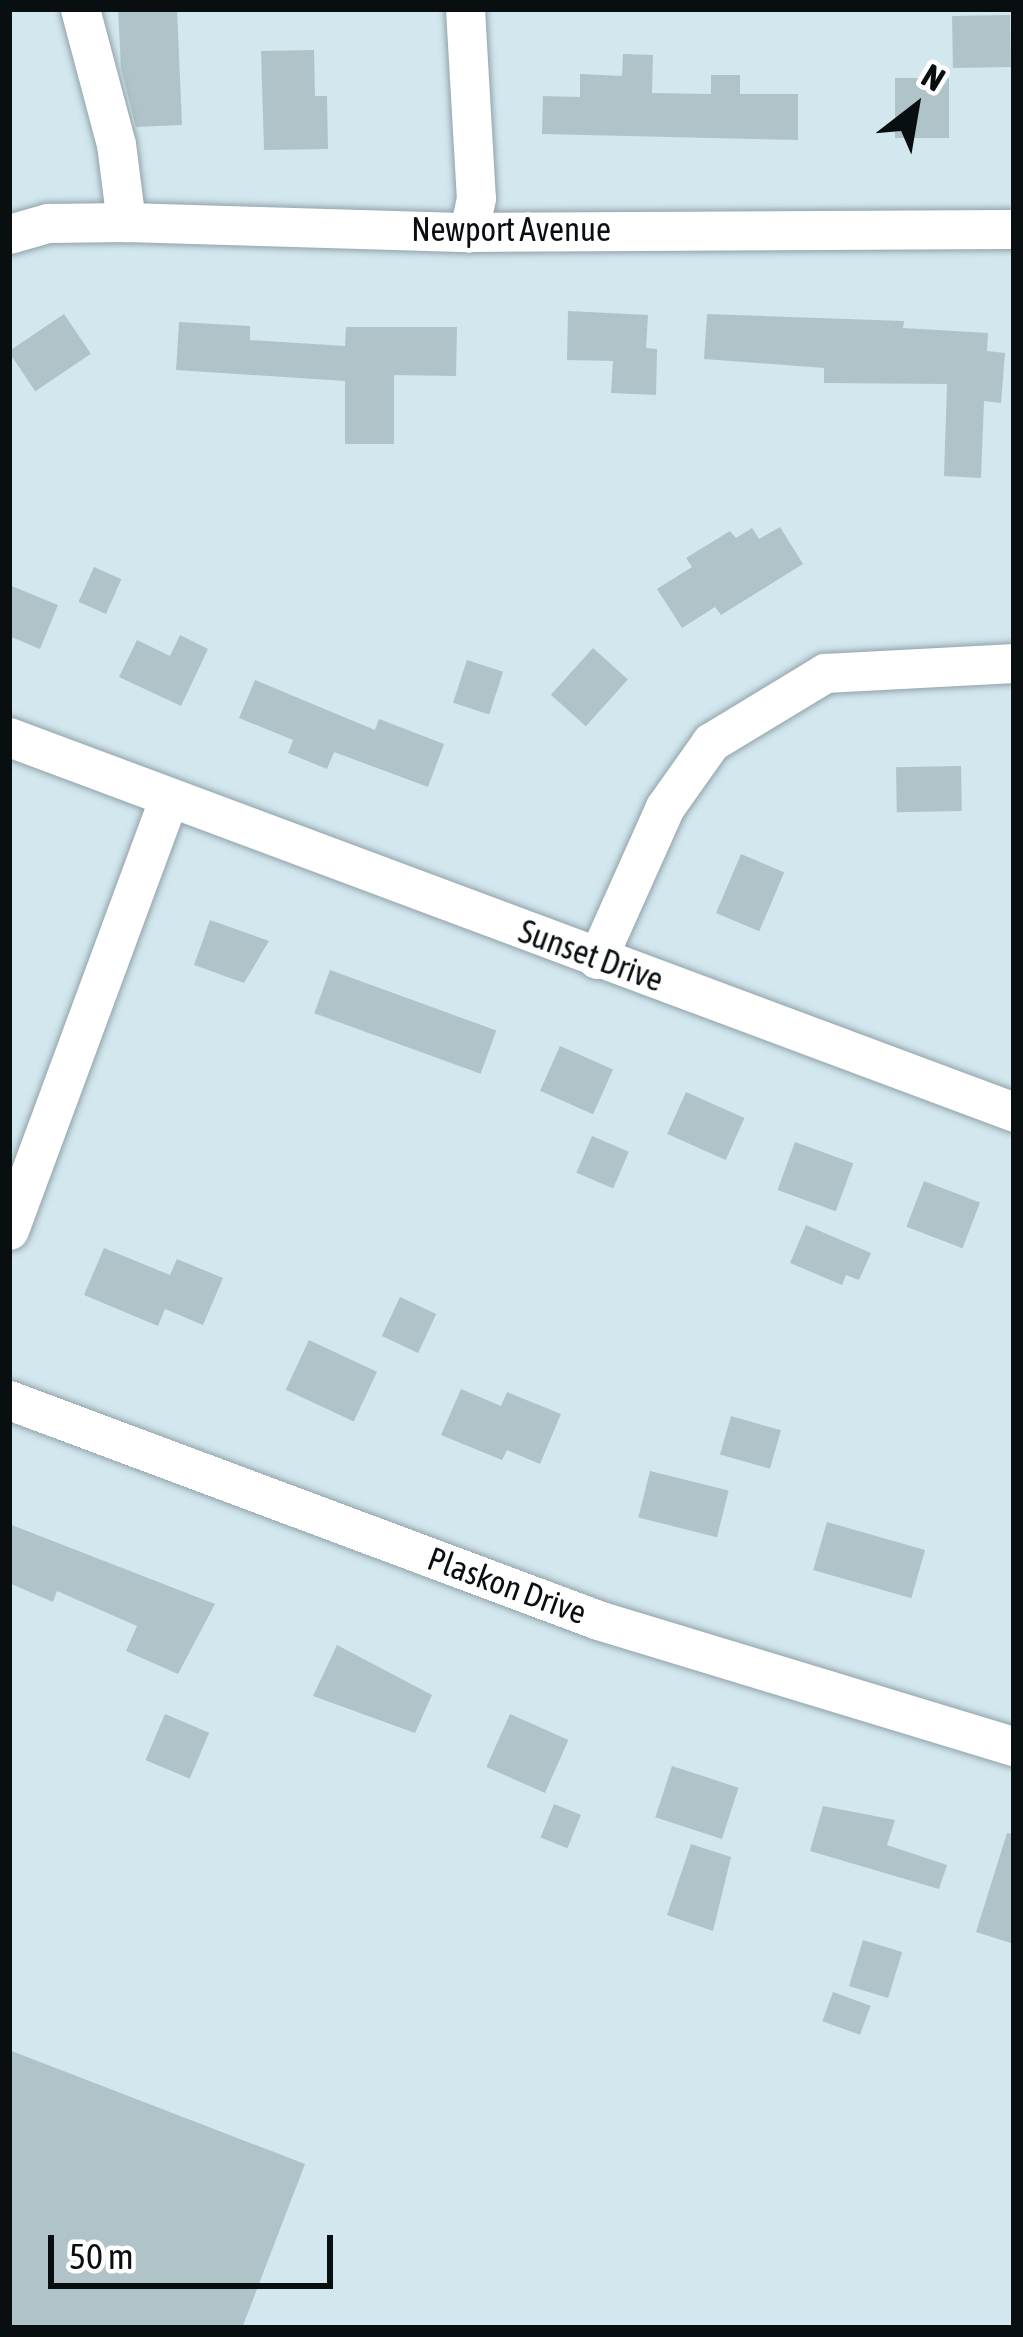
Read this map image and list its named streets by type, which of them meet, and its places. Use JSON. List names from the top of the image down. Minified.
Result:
{"streets":{"street":["Newport Avenue","Sunset Drive","Plaskon Drive"]},"scale_bar":"50 m","north":"top right"}
